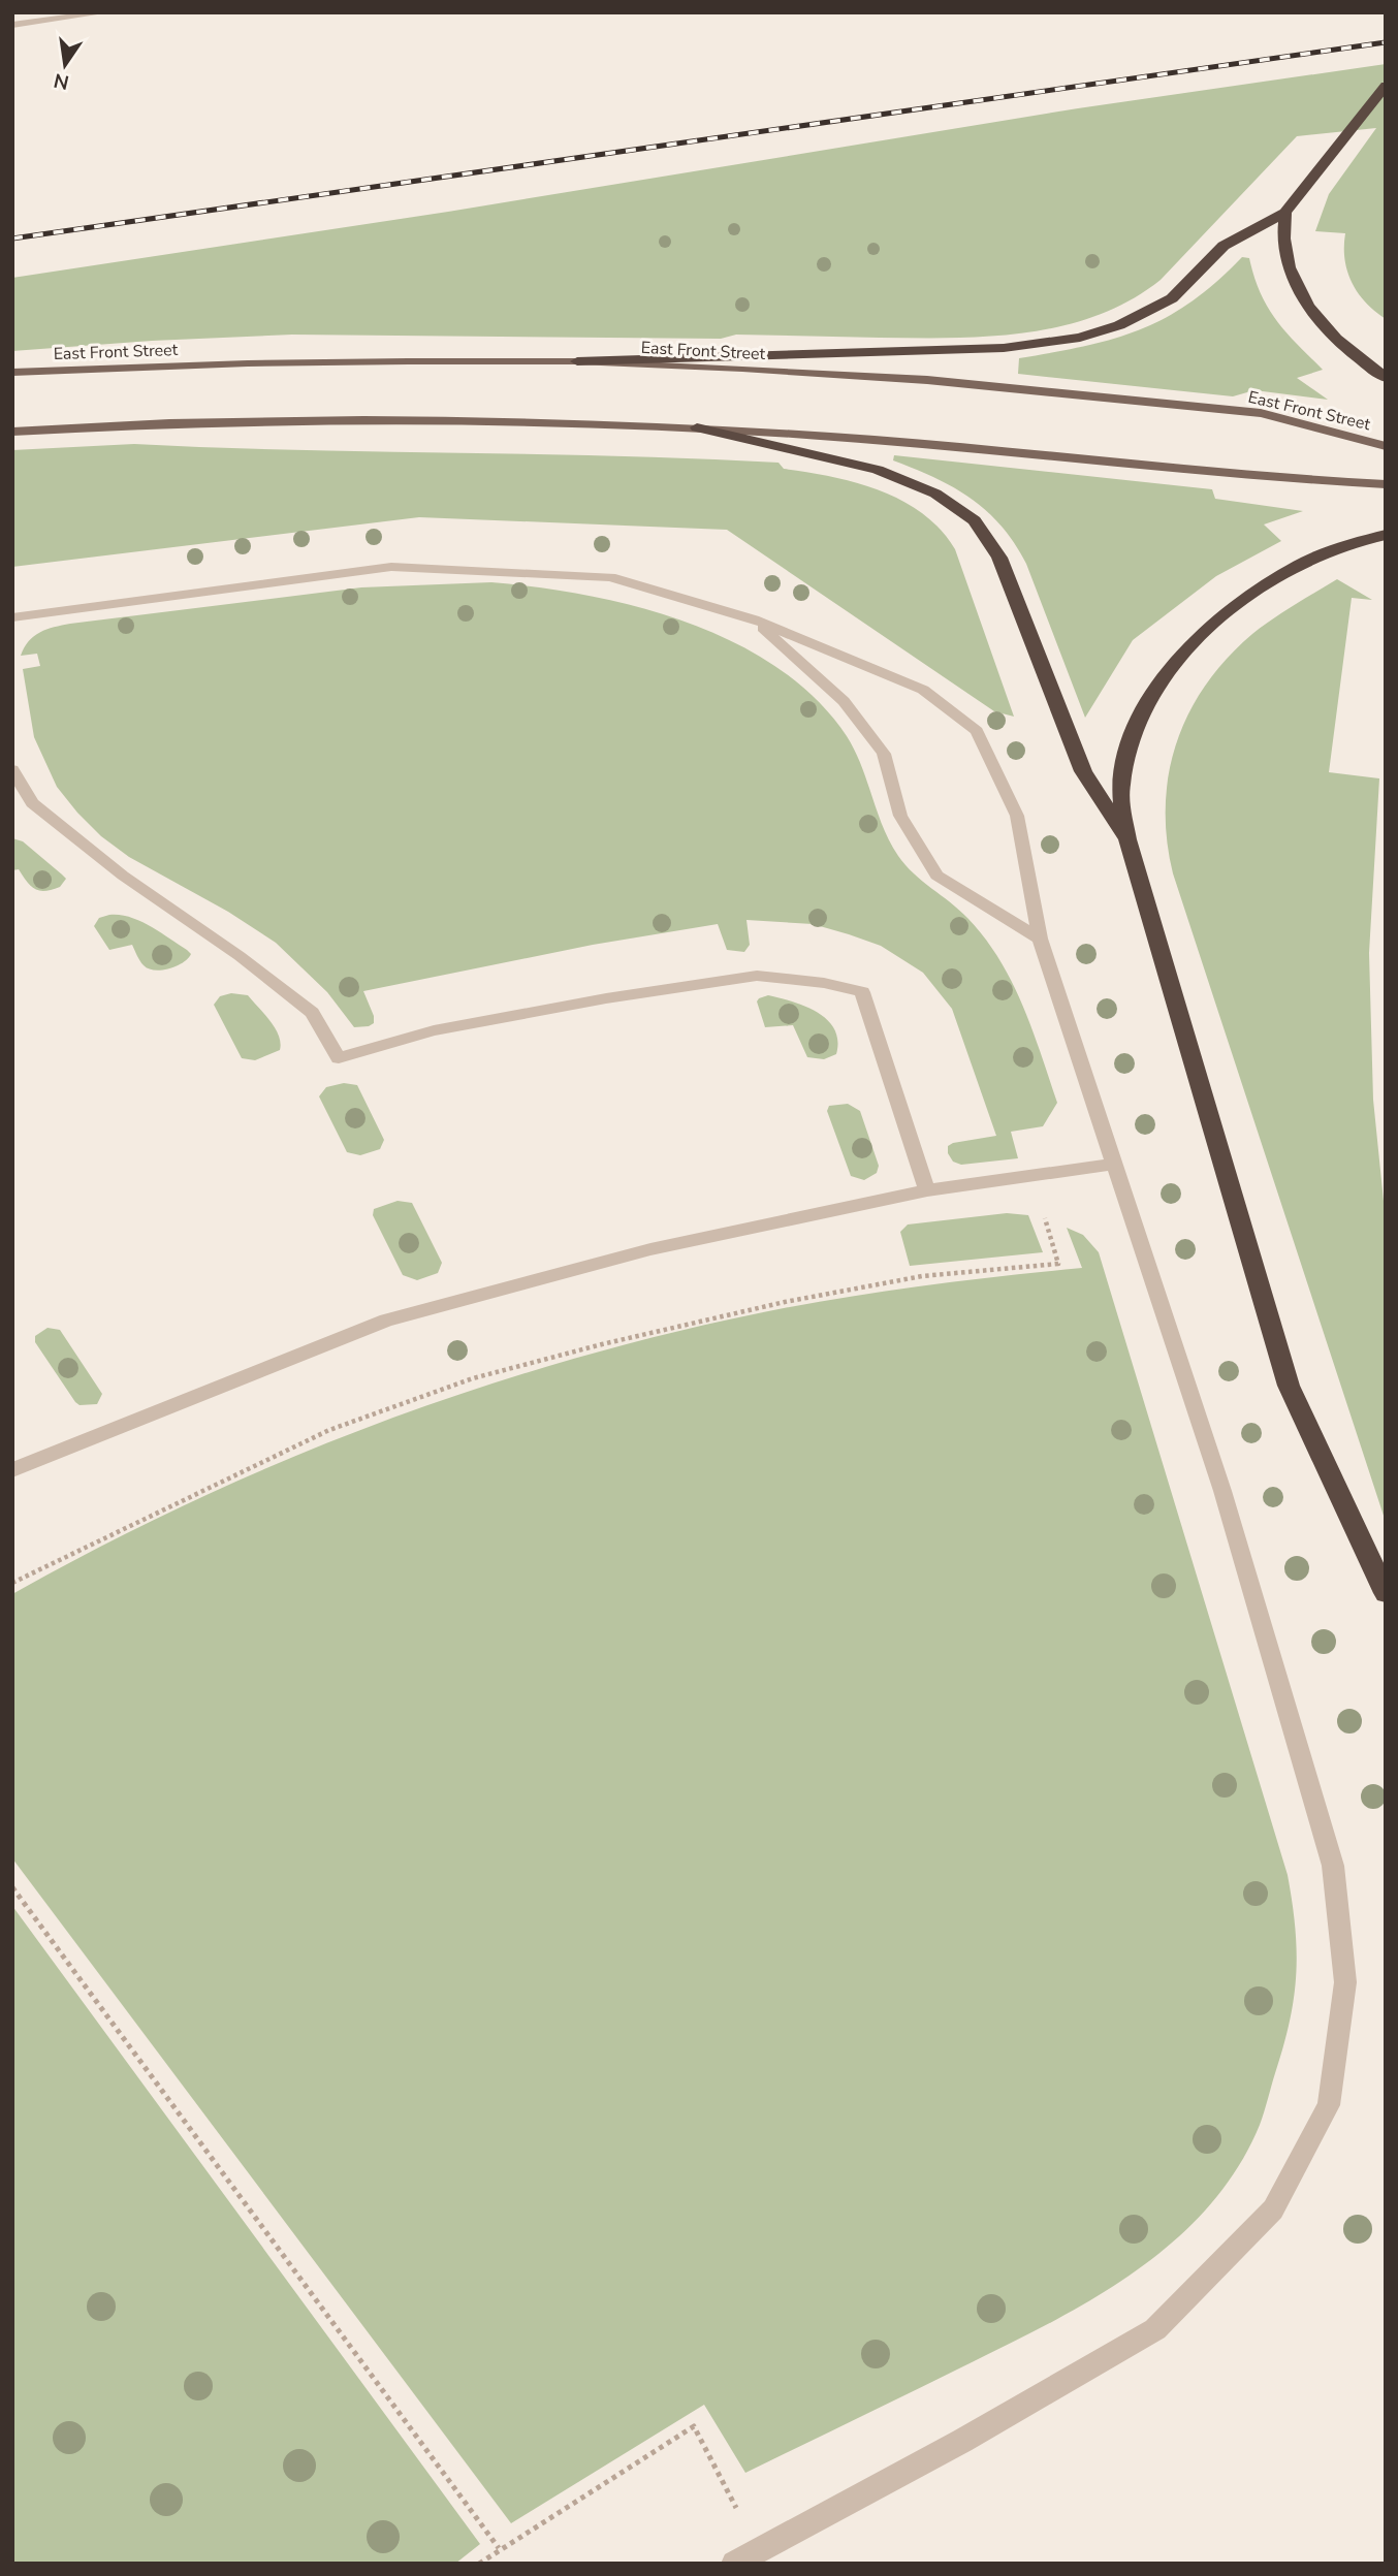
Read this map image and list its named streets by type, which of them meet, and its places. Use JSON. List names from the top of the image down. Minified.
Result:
{"streets":{"main road":["East Front Street"]},"north":"bottom"}
